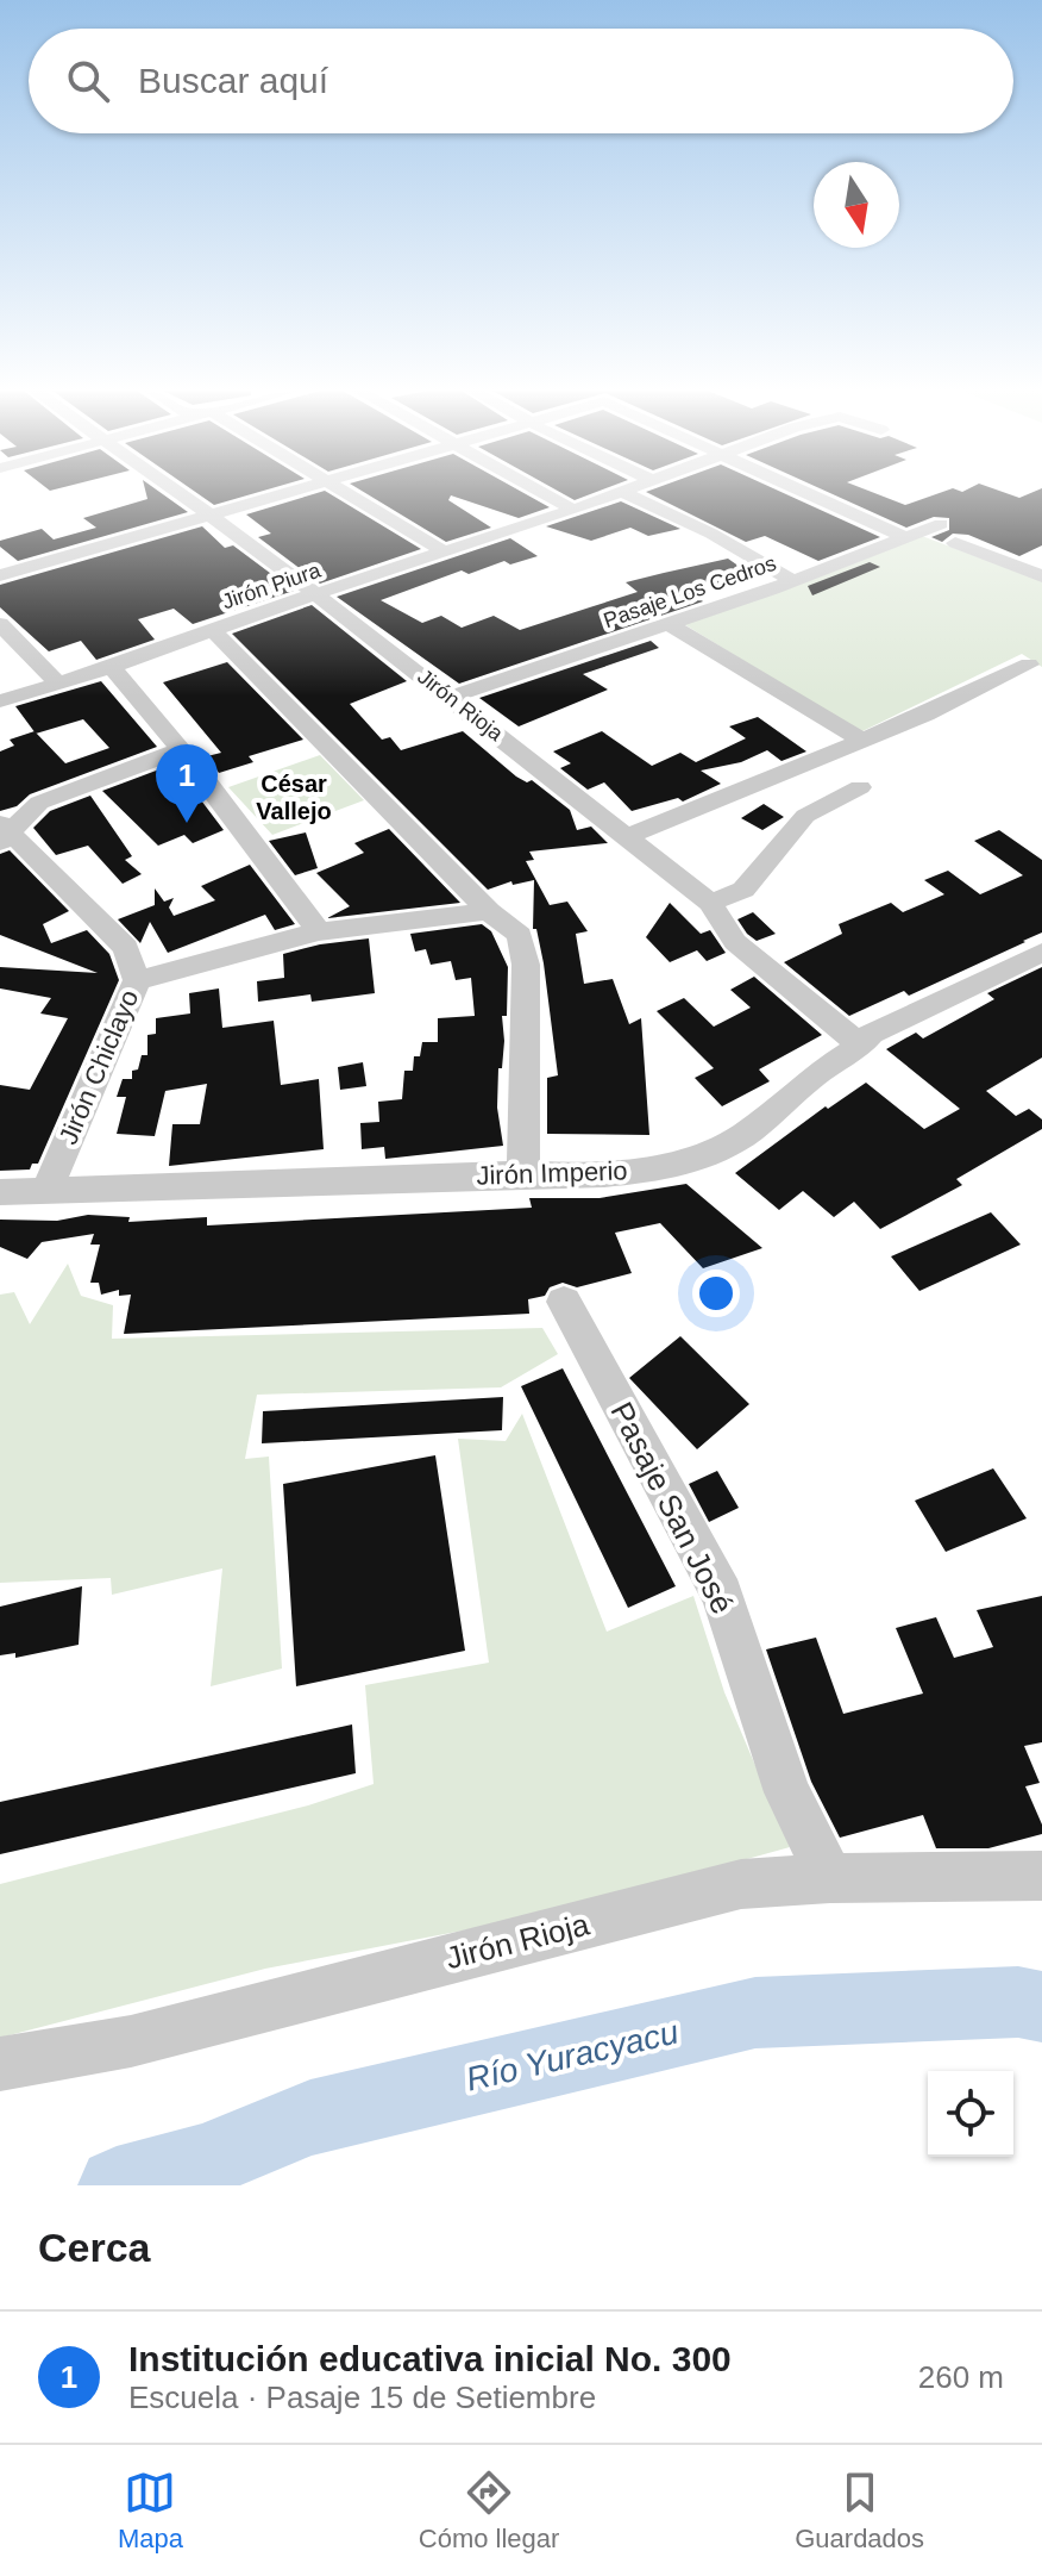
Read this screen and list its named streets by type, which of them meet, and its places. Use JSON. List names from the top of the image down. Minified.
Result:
{"streets":{"street":["Jirón Piura","Pasaje Los Cedros","Jirón Rioja","Jirón Chiclayo","Jirón Imperio","Pasaje San José"]},"crossings":[["Jirón Piura","Jirón Rioja"],["Pasaje Los Cedros","Jirón Rioja"],["Jirón Rioja","Jirón Imperio"],["Jirón Rioja","Pasaje San José"],["Jirón Chiclayo","Jirón Imperio"]],"districts":["César Vallejo"],"water":["Río Yuracyacu"],"north":"bottom","page":{"search":"Buscar aquí","pins":"1","heading":"Cerca","list":[{"mark":"1","name":"Institución educativa inicial No. 300","note":"Escuela · Pasaje 15 de Setiembre","value":"260 m"}],"nav":["Mapa","Cómo llegar","Guardados"]}}
